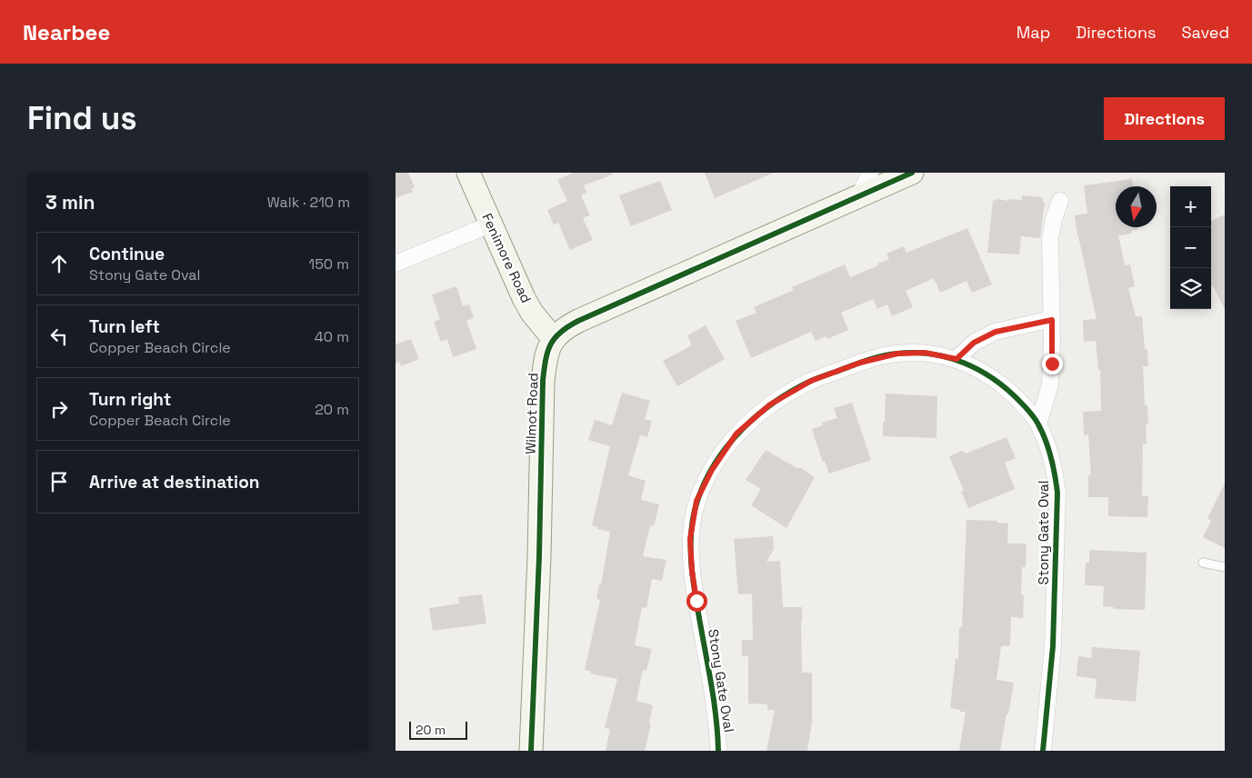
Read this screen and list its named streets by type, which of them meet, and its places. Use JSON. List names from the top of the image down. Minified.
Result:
{"streets":{"street":["Fenimore Road","Wilmot Road","Stony Gate Oval"]},"crossings":[["Fenimore Road","Wilmot Road"]],"scale_bar":"20 m","north":"bottom","page":{"header":"Nearbee","nav":["Map","Directions","Saved"],"buttons":"Directions","title":"Find us","heading":["3 min","Walk · 210 m"],"map_buttons":["+","−"],"list":[["Continue","Stony Gate Oval","150 m"],["Turn left","Copper Beach Circle","40 m"],["Turn right","Copper Beach Circle","20 m"],"Arrive at destination"],"scale":"20 m"}}
